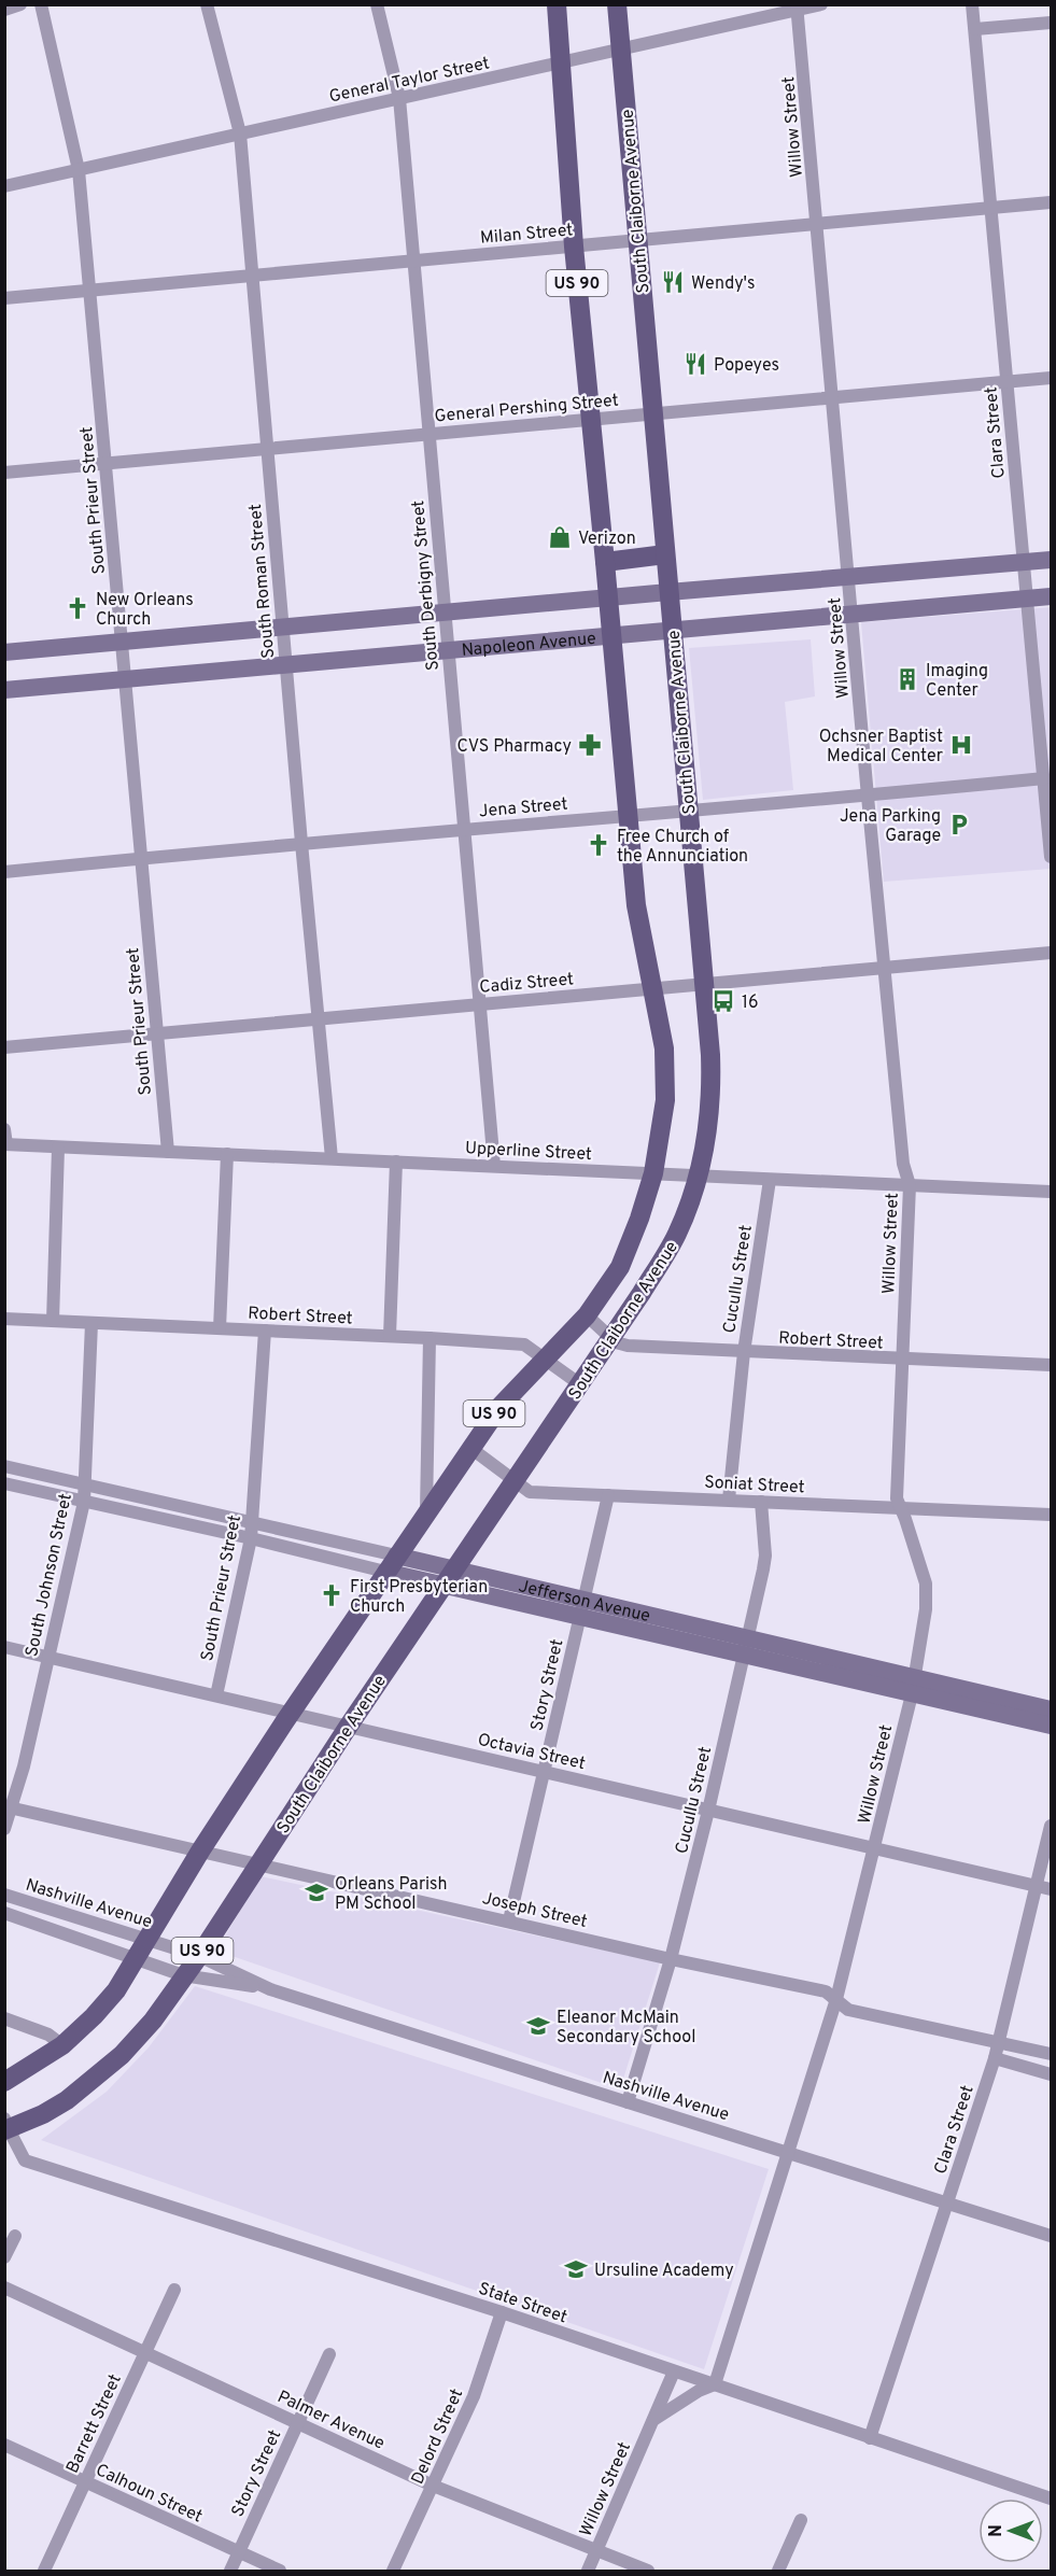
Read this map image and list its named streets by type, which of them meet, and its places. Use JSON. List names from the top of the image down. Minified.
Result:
{"streets":{"main road":["South Claiborne Avenue","US 90","Napoleon Avenue","Jefferson Avenue"],"street":["General Taylor Street","Willow Street","Milan Street","General Pershing Street","Clara Street","South Prieur Street","South Roman Street","South Derbigny Street","Jena Street","Cadiz Street","Upperline Street","Cucullu Street","Robert Street","Soniat Street","South Johnson Street","Story Street","Octavia Street","Nashville Avenue","Joseph Street","State Street","Palmer Avenue","Barrett Street","Delord Street","Calhoun Street"]},"crossings":[["General Taylor Street","Willow Street"],["General Taylor Street","South Claiborne Avenue"],["General Taylor Street","South Prieur Street"],["General Taylor Street","South Roman Street"],["General Taylor Street","South Derbigny Street"],["Willow Street","Milan Street"],["Willow Street","General Pershing Street"],["Willow Street","Napoleon Avenue"],["Willow Street","Jena Street"],["Willow Street","Cadiz Street"],["Willow Street","Upperline Street"],["Willow Street","Robert Street"],["Willow Street","Soniat Street"],["Willow Street","Jefferson Avenue"],["Willow Street","Octavia Street"],["Willow Street","Nashville Avenue"],["Willow Street","Joseph Street"],["Willow Street","State Street"],["Willow Street","Palmer Avenue"],["South Claiborne Avenue","Milan Street"],["South Claiborne Avenue","General Pershing Street"],["South Claiborne Avenue","Napoleon Avenue"],["South Claiborne Avenue","Jena Street"],["South Claiborne Avenue","Cadiz Street"],["South Claiborne Avenue","Upperline Street"],["South Claiborne Avenue","Robert Street"],["South Claiborne Avenue","Soniat Street"],["South Claiborne Avenue","Jefferson Avenue"],["South Claiborne Avenue","Octavia Street"],["South Claiborne Avenue","Nashville Avenue"],["South Claiborne Avenue","Joseph Street"],["South Claiborne Avenue","State Street"],["Milan Street","Clara Street"],["Milan Street","South Prieur Street"],["Milan Street","South Roman Street"],["Milan Street","South Derbigny Street"],["General Pershing Street","Clara Street"],["General Pershing Street","South Prieur Street"],["General Pershing Street","South Roman Street"],["General Pershing Street","South Derbigny Street"],["Clara Street","Napoleon Avenue"],["Clara Street","Jena Street"],["Clara Street","Octavia Street"],["Clara Street","Nashville Avenue"],["Clara Street","Joseph Street"],["Clara Street","State Street"],["South Prieur Street","Napoleon Avenue"],["South Prieur Street","Jena Street"],["South Prieur Street","Cadiz Street"],["South Prieur Street","Upperline Street"],["South Prieur Street","Robert Street"],["South Prieur Street","Jefferson Avenue"],["South Prieur Street","Octavia Street"],["South Roman Street","Napoleon Avenue"],["South Roman Street","Jena Street"],["South Roman Street","Cadiz Street"],["South Roman Street","Upperline Street"],["South Derbigny Street","Napoleon Avenue"],["South Derbigny Street","Jena Street"],["South Derbigny Street","Cadiz Street"],["South Derbigny Street","Upperline Street"],["Upperline Street","Cucullu Street"],["Cucullu Street","Robert Street"],["Cucullu Street","Soniat Street"],["Cucullu Street","Jefferson Avenue"],["Cucullu Street","Octavia Street"],["Cucullu Street","Nashville Avenue"],["Cucullu Street","Joseph Street"],["Robert Street","South Johnson Street"],["Soniat Street","Story Street"],["South Johnson Street","Jefferson Avenue"],["South Johnson Street","Octavia Street"],["South Johnson Street","Joseph Street"],["Jefferson Avenue","Story Street"],["Story Street","Octavia Street"],["Story Street","Joseph Street"],["Story Street","Palmer Avenue"],["Story Street","Calhoun Street"],["State Street","Delord Street"],["Palmer Avenue","Barrett Street"],["Palmer Avenue","Delord Street"],["Barrett Street","Calhoun Street"]],"places":{"restaurant":["Wendy's","Popeyes"],"shop":["Verizon"],"church":["New Orleans Church","Free Church of the Annunciation","First Presbyterian Church"],"building":["Imaging Center"],"pharmacy":["CVS Pharmacy"],"hospital":["Ochsner Baptist Medical Center"],"parking":["Jena Parking Garage"],"bus stop":["16"],"school or university":["Orleans Parish PM School","Eleanor McMain Secondary School","Ursuline Academy"]},"north":"left"}
